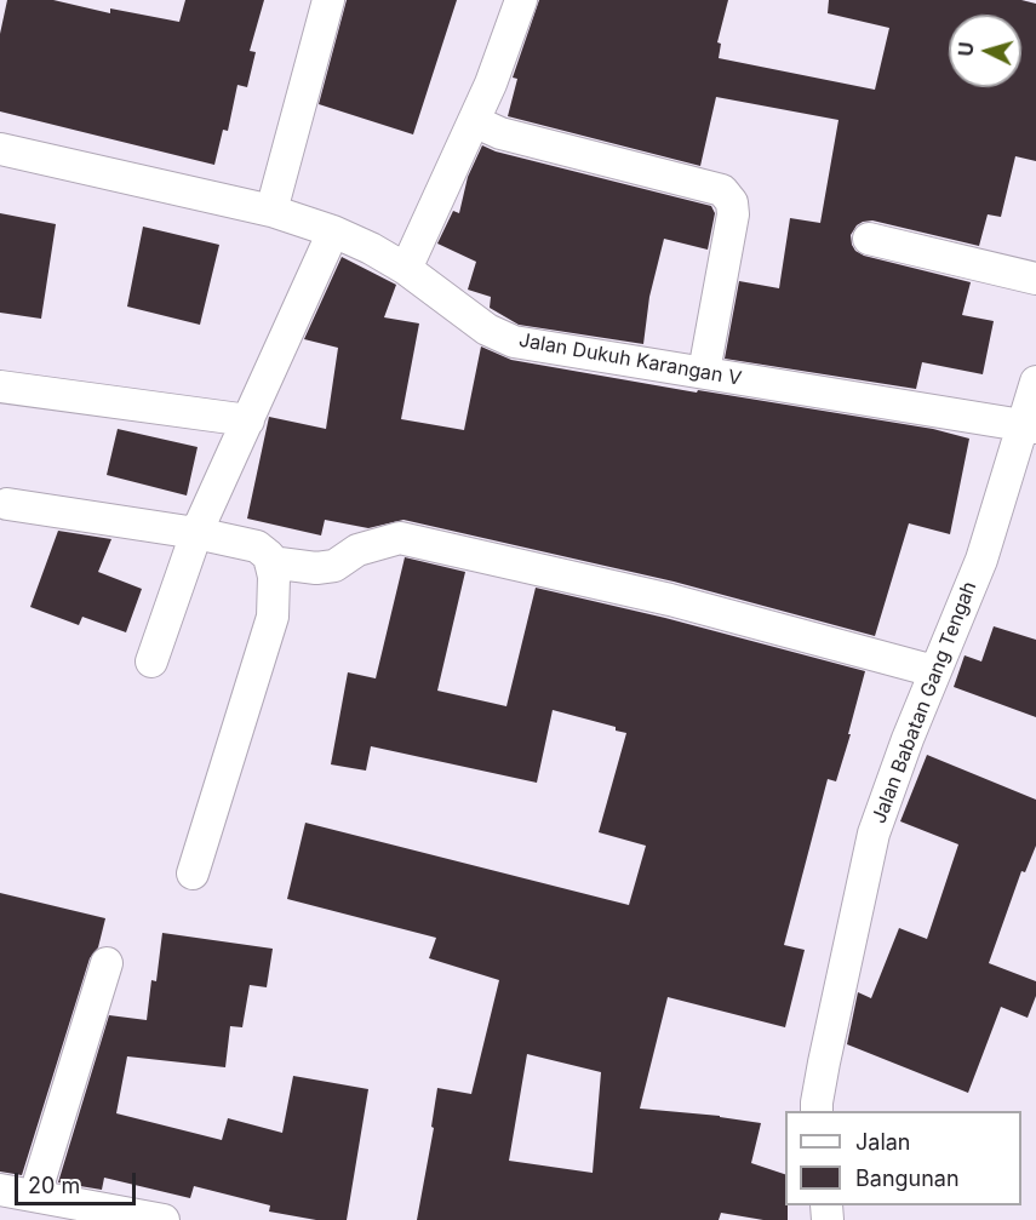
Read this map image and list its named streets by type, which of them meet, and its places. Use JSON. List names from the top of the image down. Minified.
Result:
{"streets":{"street":["Jalan Dukuh Karangan V","Jalan Babatan Gang Tengah"]},"crossings":[["Jalan Dukuh Karangan V","Jalan Babatan Gang Tengah"]],"legend":["Jalan","Bangunan"],"scale_bar":"20 m","north":"left"}
